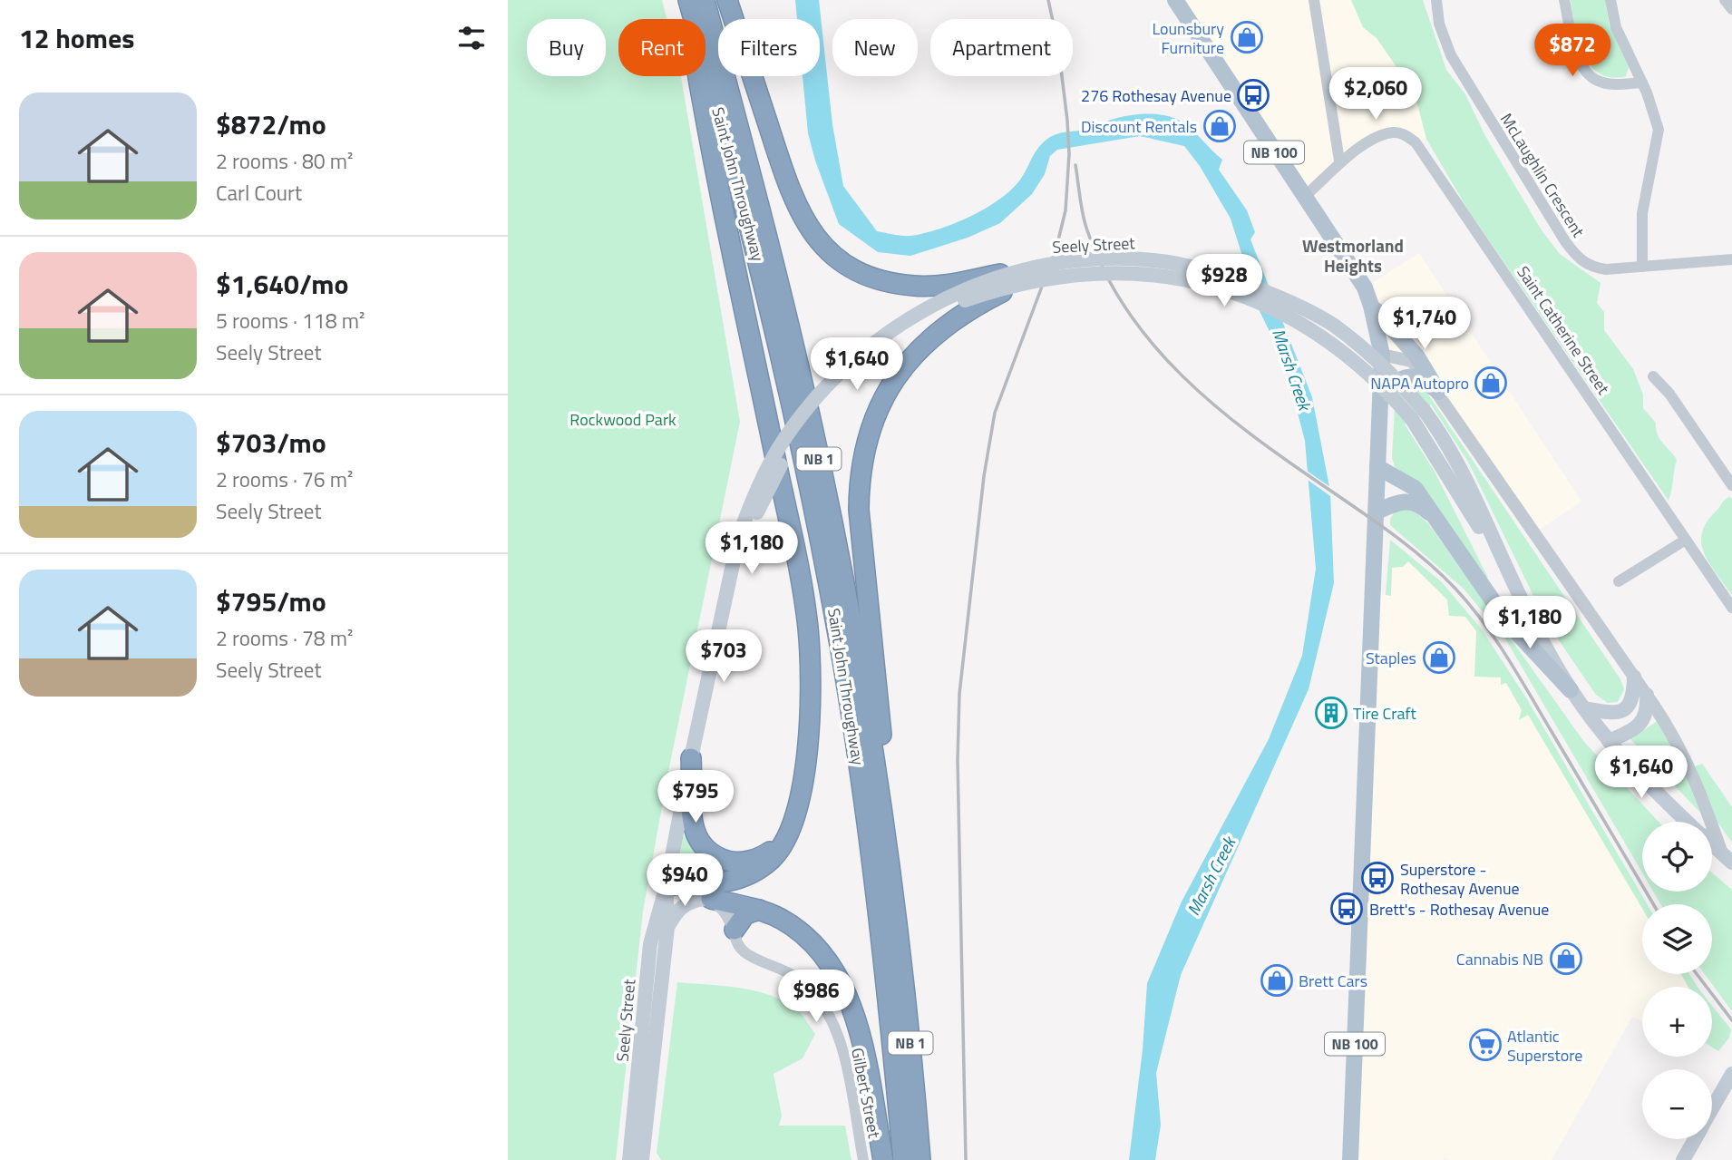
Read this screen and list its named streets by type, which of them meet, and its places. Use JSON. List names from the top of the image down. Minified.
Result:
{"streets":{"highway":["Saint John Throughway","NB 1"],"main road":["NB 100","Seely Street"],"street":["McLaughlin Crescent","Saint Catherine Street","Gilbert Street"]},"districts":["Westmorland Heights"],"water":["Marsh Creek"],"parks":["Rockwood Park"],"places":{"shop":["Lounsbury Furniture","Discount Rentals","NAPA Autopro","Staples","Cannabis NB","Brett Cars"],"bus stop":["276 Rothesay Avenue","Superstore - Rothesay Avenue","Brett's - Rothesay Avenue"],"building":["Tire Craft"],"supermarket":["Atlantic Superstore"]},"page":{"heading":"12 homes","chip":["Buy","Rent","Filters","New","Apartment"],"price":["$872","$2,060","$928","$1,740","$1,640","$1,180","$1,180","$703","$1,640","$795","$940","$986"],"list":[{"name":"$872/mo","note":"2 rooms · 80 m² · Carl Court"},{"name":"$1,640/mo","note":"5 rooms · 118 m² · Seely Street"},{"name":"$703/mo","note":"2 rooms · 76 m² · Seely Street"},{"name":"$795/mo","note":"2 rooms · 78 m² · Seely Street"}],"map_buttons":["+","−"]}}
